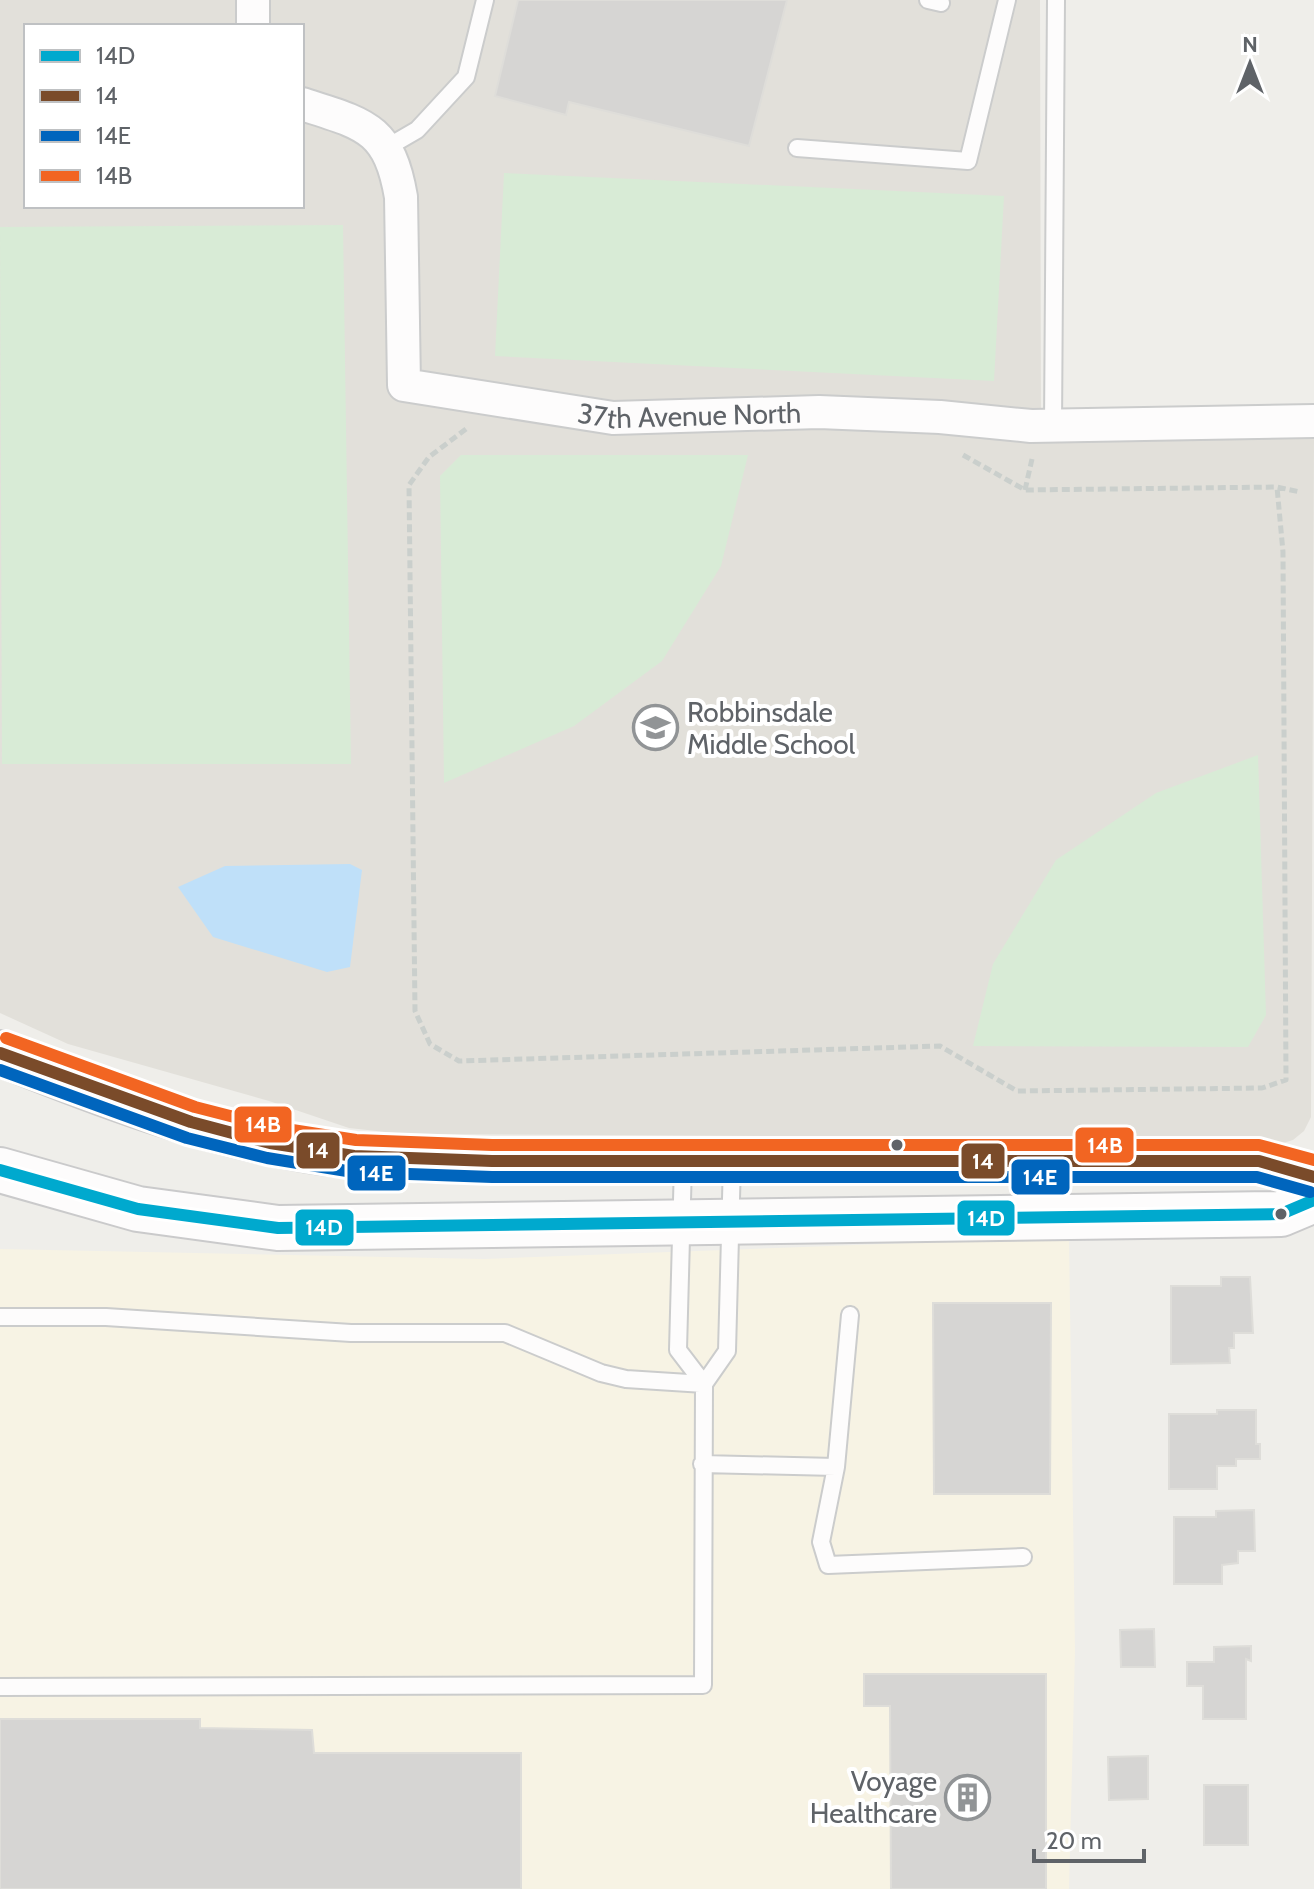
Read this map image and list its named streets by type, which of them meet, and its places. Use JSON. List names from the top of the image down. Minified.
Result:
{"streets":{"street":["37th Avenue North"]},"places":{"school or university":["Robbinsdale Middle School"],"building":["Voyage Healthcare"]},"lines":["transit line 14B","transit line 14","transit line 14E","transit line 14D"],"legend":["14D","14","14E","14B"],"scale_bar":"20 m","north":"top"}
